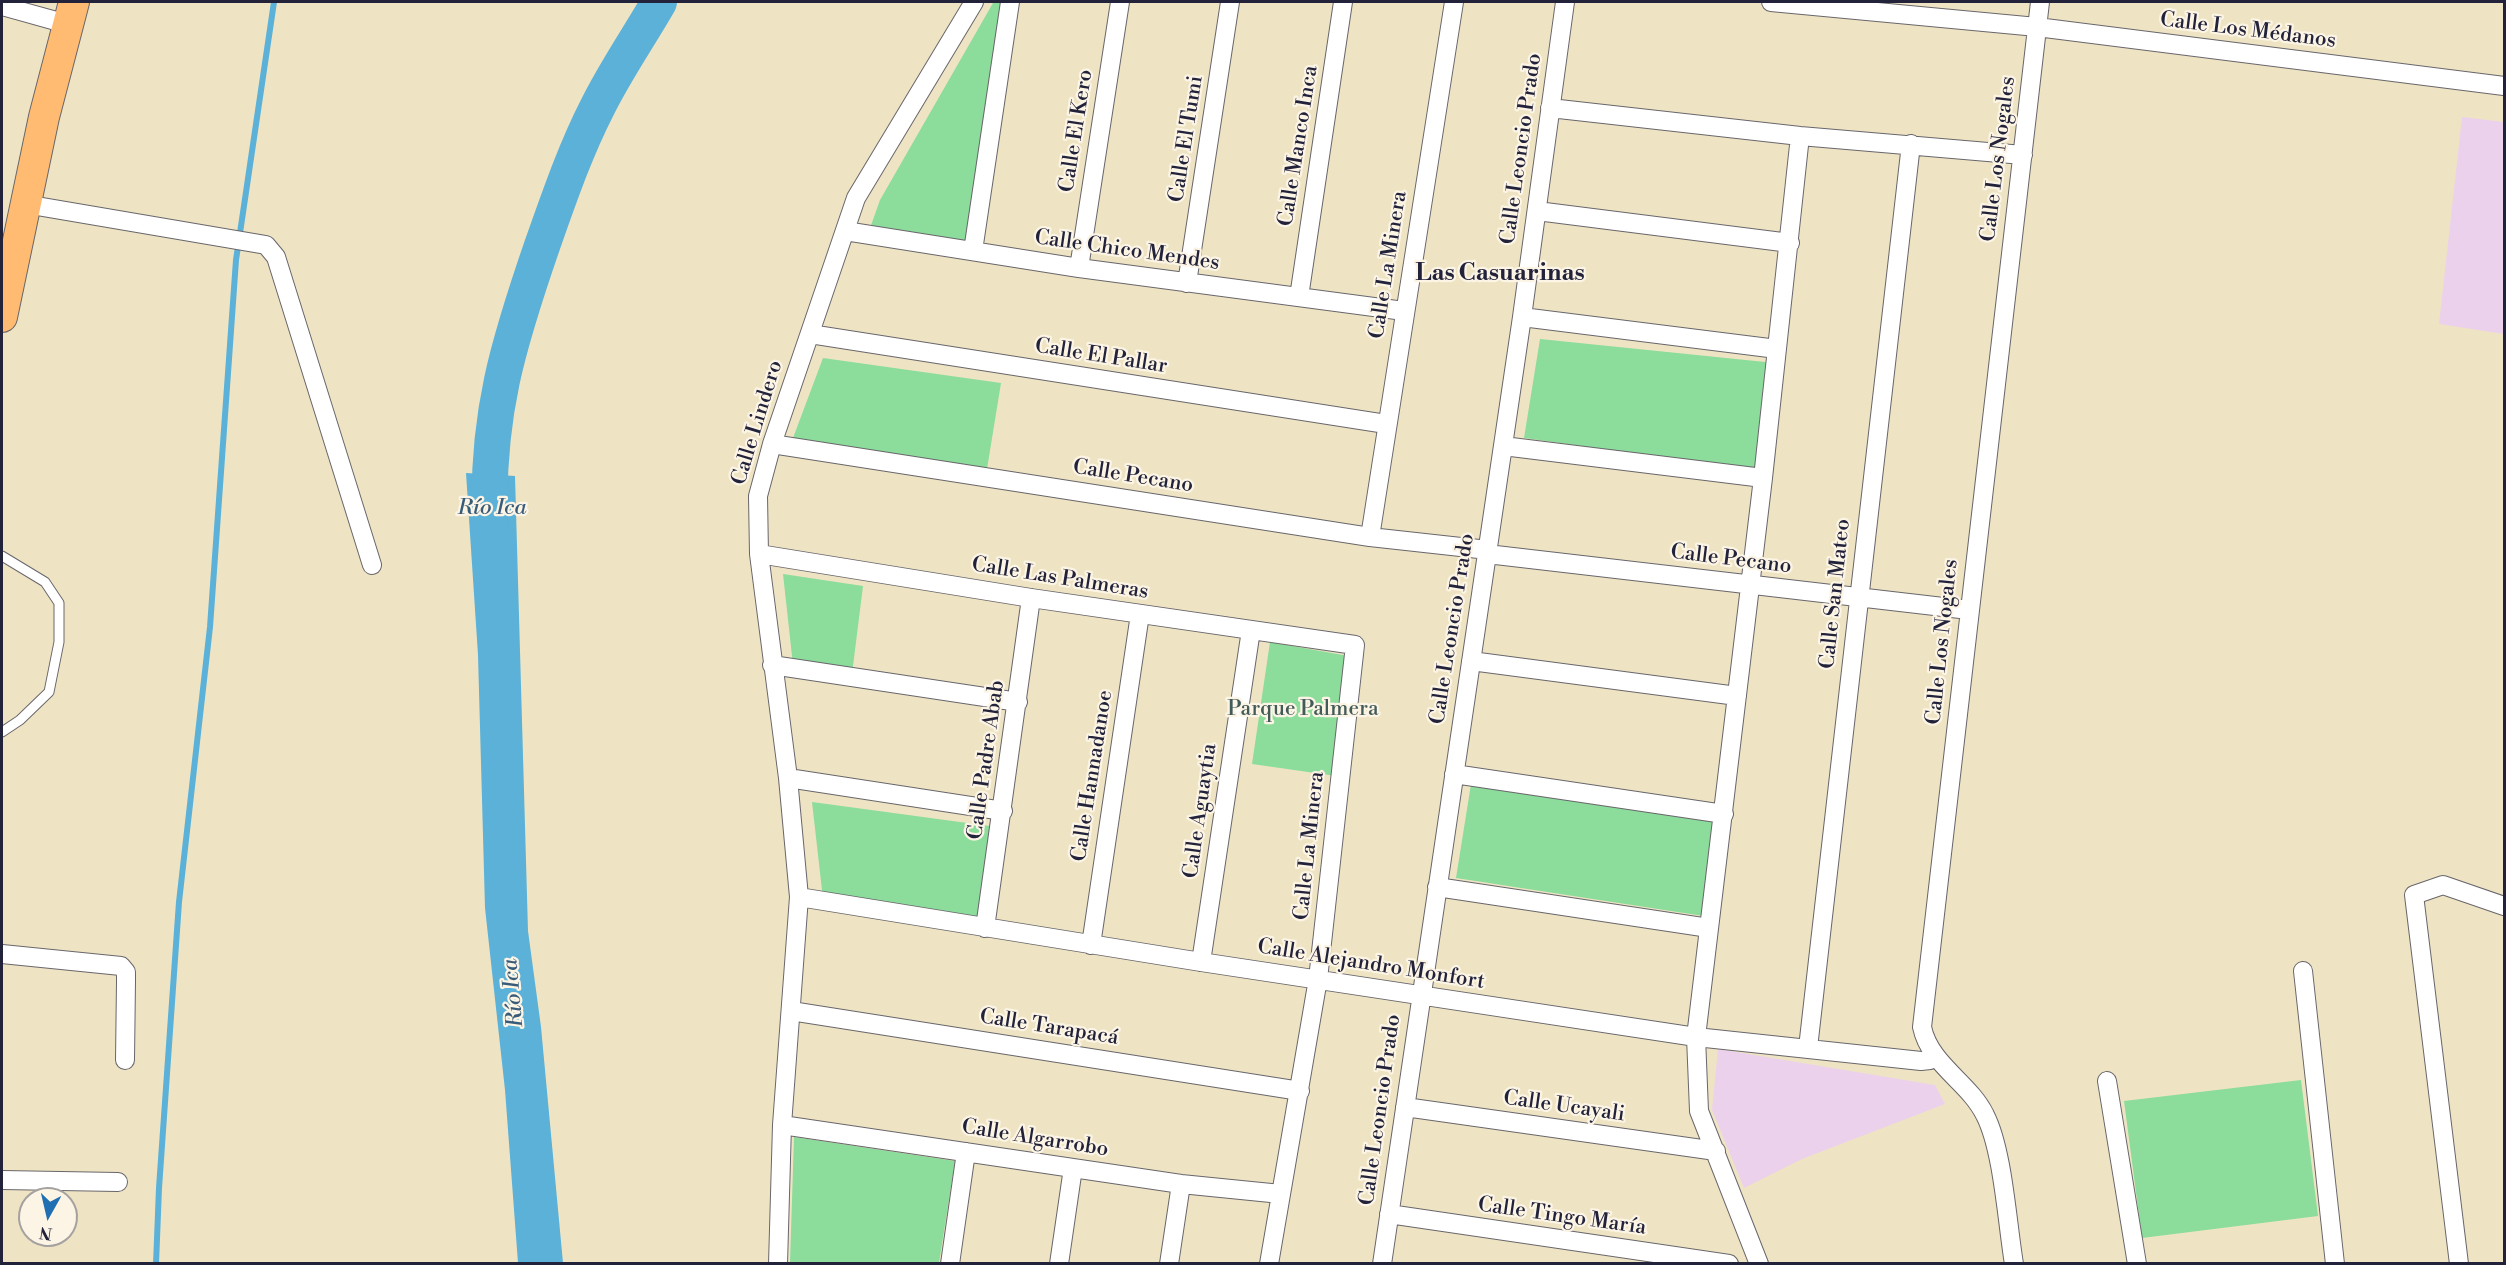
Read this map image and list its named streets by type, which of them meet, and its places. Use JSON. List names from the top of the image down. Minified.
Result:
{"streets":{"street":["Calle Los Médanos","Calle El Kero","Calle El Tumi","Calle Manco Inca","Calle Leoncio Prado","Calle Los Nogales","Calle Chico Mendes","Calle La Minera","Calle El Pallar","Calle Lindero","Calle Pecano","Calle Las Palmeras","Calle San Mateo","Calle Padre Abab","Calle Hannadanoe","Calle Aguaytia","Calle Alejandro Monfort","Calle Tarapacá","Calle Ucayali","Calle Algarrobo","Calle Tingo María"]},"crossings":[["Calle Los Médanos","Calle Los Nogales"],["Calle El Kero","Calle Chico Mendes"],["Calle El Tumi","Calle Chico Mendes"],["Calle Manco Inca","Calle Chico Mendes"],["Calle Leoncio Prado","Calle Pecano"],["Calle Leoncio Prado","Calle Alejandro Monfort"],["Calle Leoncio Prado","Calle Ucayali"],["Calle Leoncio Prado","Calle Tingo María"],["Calle Los Nogales","Calle Pecano"],["Calle Los Nogales","Calle Alejandro Monfort"],["Calle Chico Mendes","Calle La Minera"],["Calle Chico Mendes","Calle Lindero"],["Calle La Minera","Calle El Pallar"],["Calle La Minera","Calle Pecano"],["Calle La Minera","Calle Las Palmeras"],["Calle La Minera","Calle Alejandro Monfort"],["Calle La Minera","Calle Tarapacá"],["Calle La Minera","Calle Algarrobo"],["Calle El Pallar","Calle Lindero"],["Calle Lindero","Calle Pecano"],["Calle Lindero","Calle Las Palmeras"],["Calle Lindero","Calle Alejandro Monfort"],["Calle Lindero","Calle Tarapacá"],["Calle Lindero","Calle Algarrobo"],["Calle Pecano","Calle San Mateo"],["Calle Las Palmeras","Calle Padre Abab"],["Calle Las Palmeras","Calle Hannadanoe"],["Calle Las Palmeras","Calle Aguaytia"],["Calle San Mateo","Calle Alejandro Monfort"],["Calle Padre Abab","Calle Alejandro Monfort"],["Calle Hannadanoe","Calle Alejandro Monfort"],["Calle Aguaytia","Calle Alejandro Monfort"]],"districts":["Las Casuarinas"],"water":["Río Ica"],"parks":["Parque Palmera"],"north":"bottom"}
